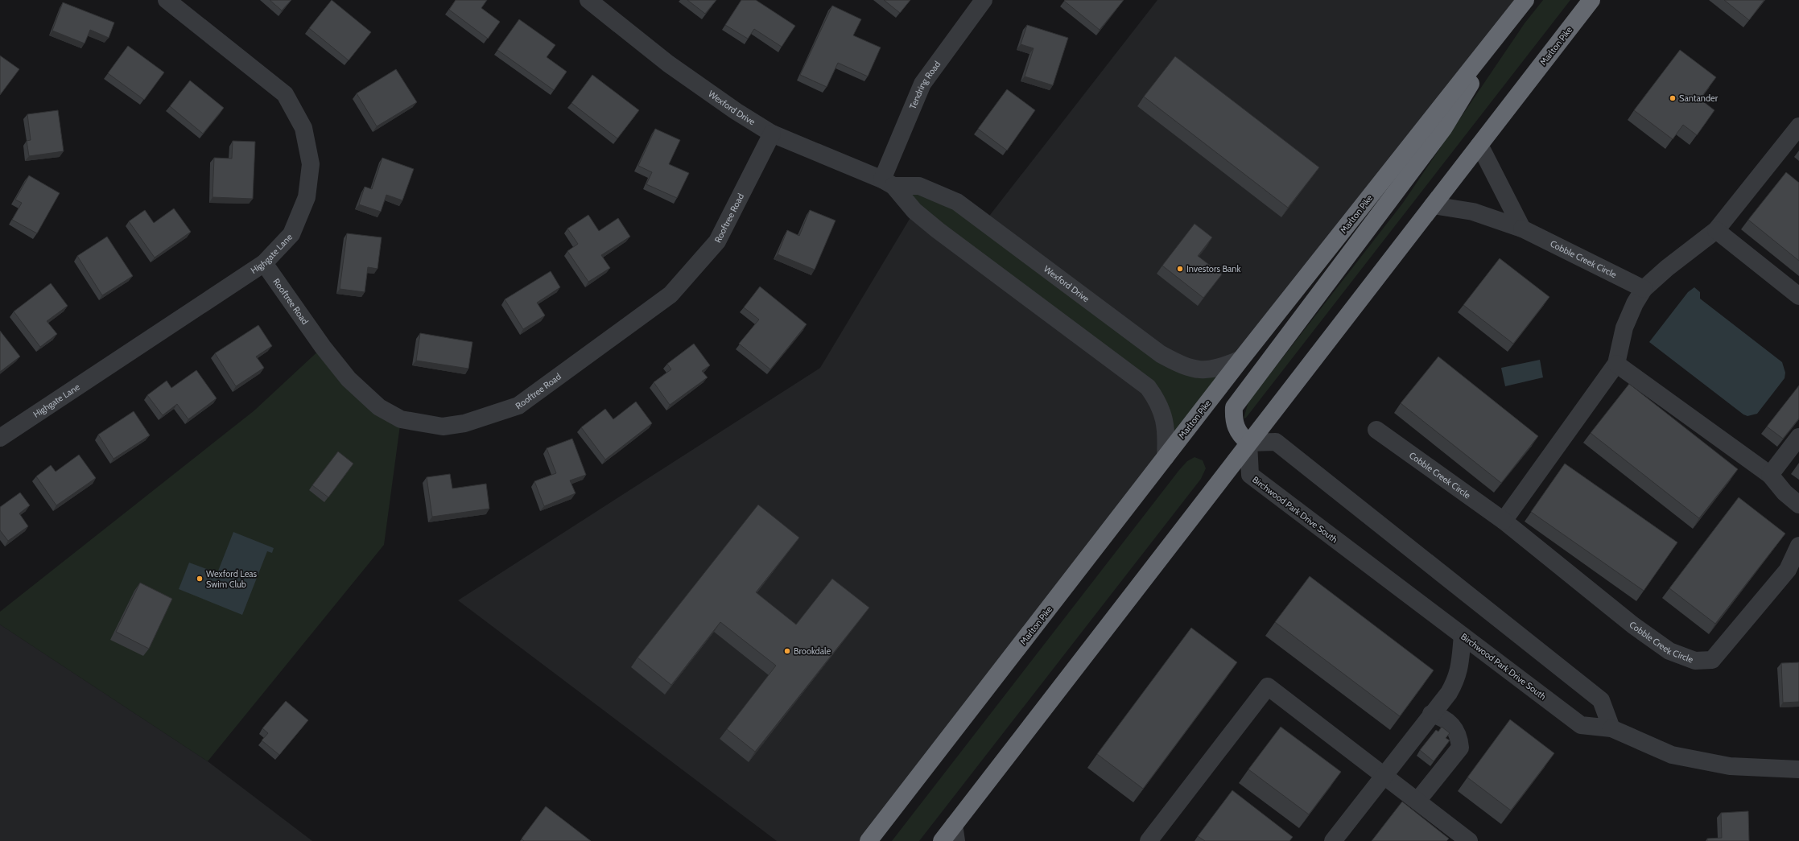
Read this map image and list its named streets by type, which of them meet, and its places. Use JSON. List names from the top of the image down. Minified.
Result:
{"streets":{"highway":["Marlton Pike"],"street":["Tendring Road","Wexford Drive","Rooftree Road","Highgate Lane","Cobble Creek Circle","Birchwood Park Drive South"]},"crossings":[["Marlton Pike","Wexford Drive"],["Marlton Pike","Cobble Creek Circle"],["Marlton Pike","Birchwood Park Drive South"],["Tendring Road","Wexford Drive"],["Wexford Drive","Rooftree Road"],["Rooftree Road","Highgate Lane"]],"places":["Santander","Investors Bank","Wexford Leas Swim Club","Brookdale"]}
